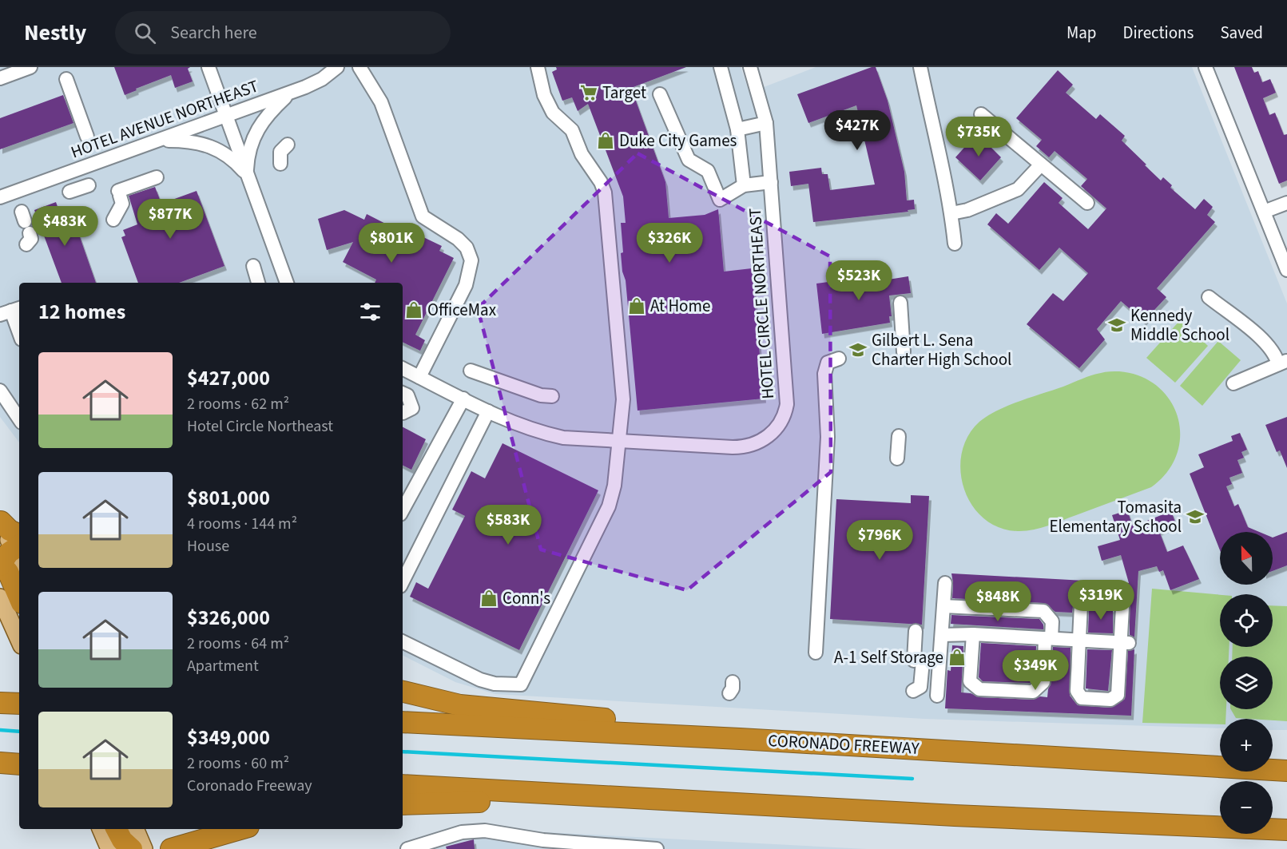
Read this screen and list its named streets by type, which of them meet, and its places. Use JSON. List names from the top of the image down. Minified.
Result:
{"streets":{"highway":["CORONADO FREEWAY"],"street":["HOTEL AVENUE NORTHEAST","HOTEL CIRCLE NORTHEAST"]},"places":{"supermarket":["Target"],"shop":["Duke City Games","At Home","OfficeMax","Conn's","A-1 Self Storage"],"school or university":["Kennedy Middle School","Gilbert L. Sena Charter High School","Tomasita Elementary School"]},"north":"top","page":{"header":"Nestly","search":"Search here","nav":["Map","Directions","Saved"],"price":["$427K","$735K","$877K","$483K","$801K","$326K","$523K","$583K","$796K","$319K","$848K","$349K"],"heading":"12 homes","list":[{"name":"$427,000","note":"2 rooms · 62 m² · Hotel Circle Northeast"},{"name":"$801,000","note":"4 rooms · 144 m² · House"},{"name":"$326,000","note":"2 rooms · 64 m² · Apartment"},{"name":"$349,000","note":"2 rooms · 60 m² · Coronado Freeway"}],"map_buttons":["+","−"]}}
